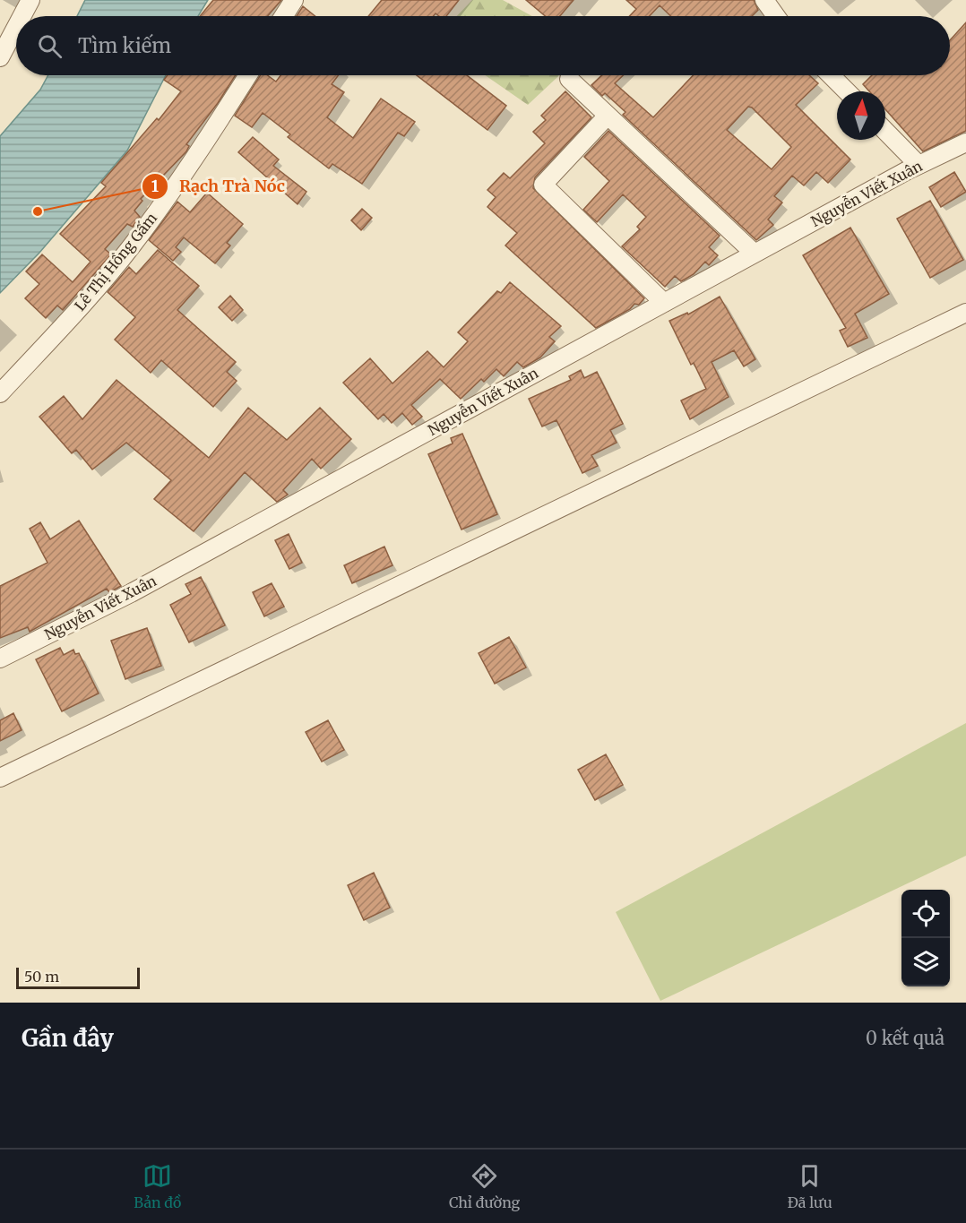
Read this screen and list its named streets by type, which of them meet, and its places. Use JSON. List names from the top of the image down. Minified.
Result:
{"streets":{"street":["Nguyễn Viết Xuân","Lê Thị Hồng Gấm"]},"places":["Rạch Trà Nóc"],"scale_bar":"50 m","north":"top","page":{"search":"Tìm kiếm","scale":"50 m","heading":["Gần đây","0 kết quả"],"nav":["Bản đồ","Chỉ đường","Đã lưu"]}}
